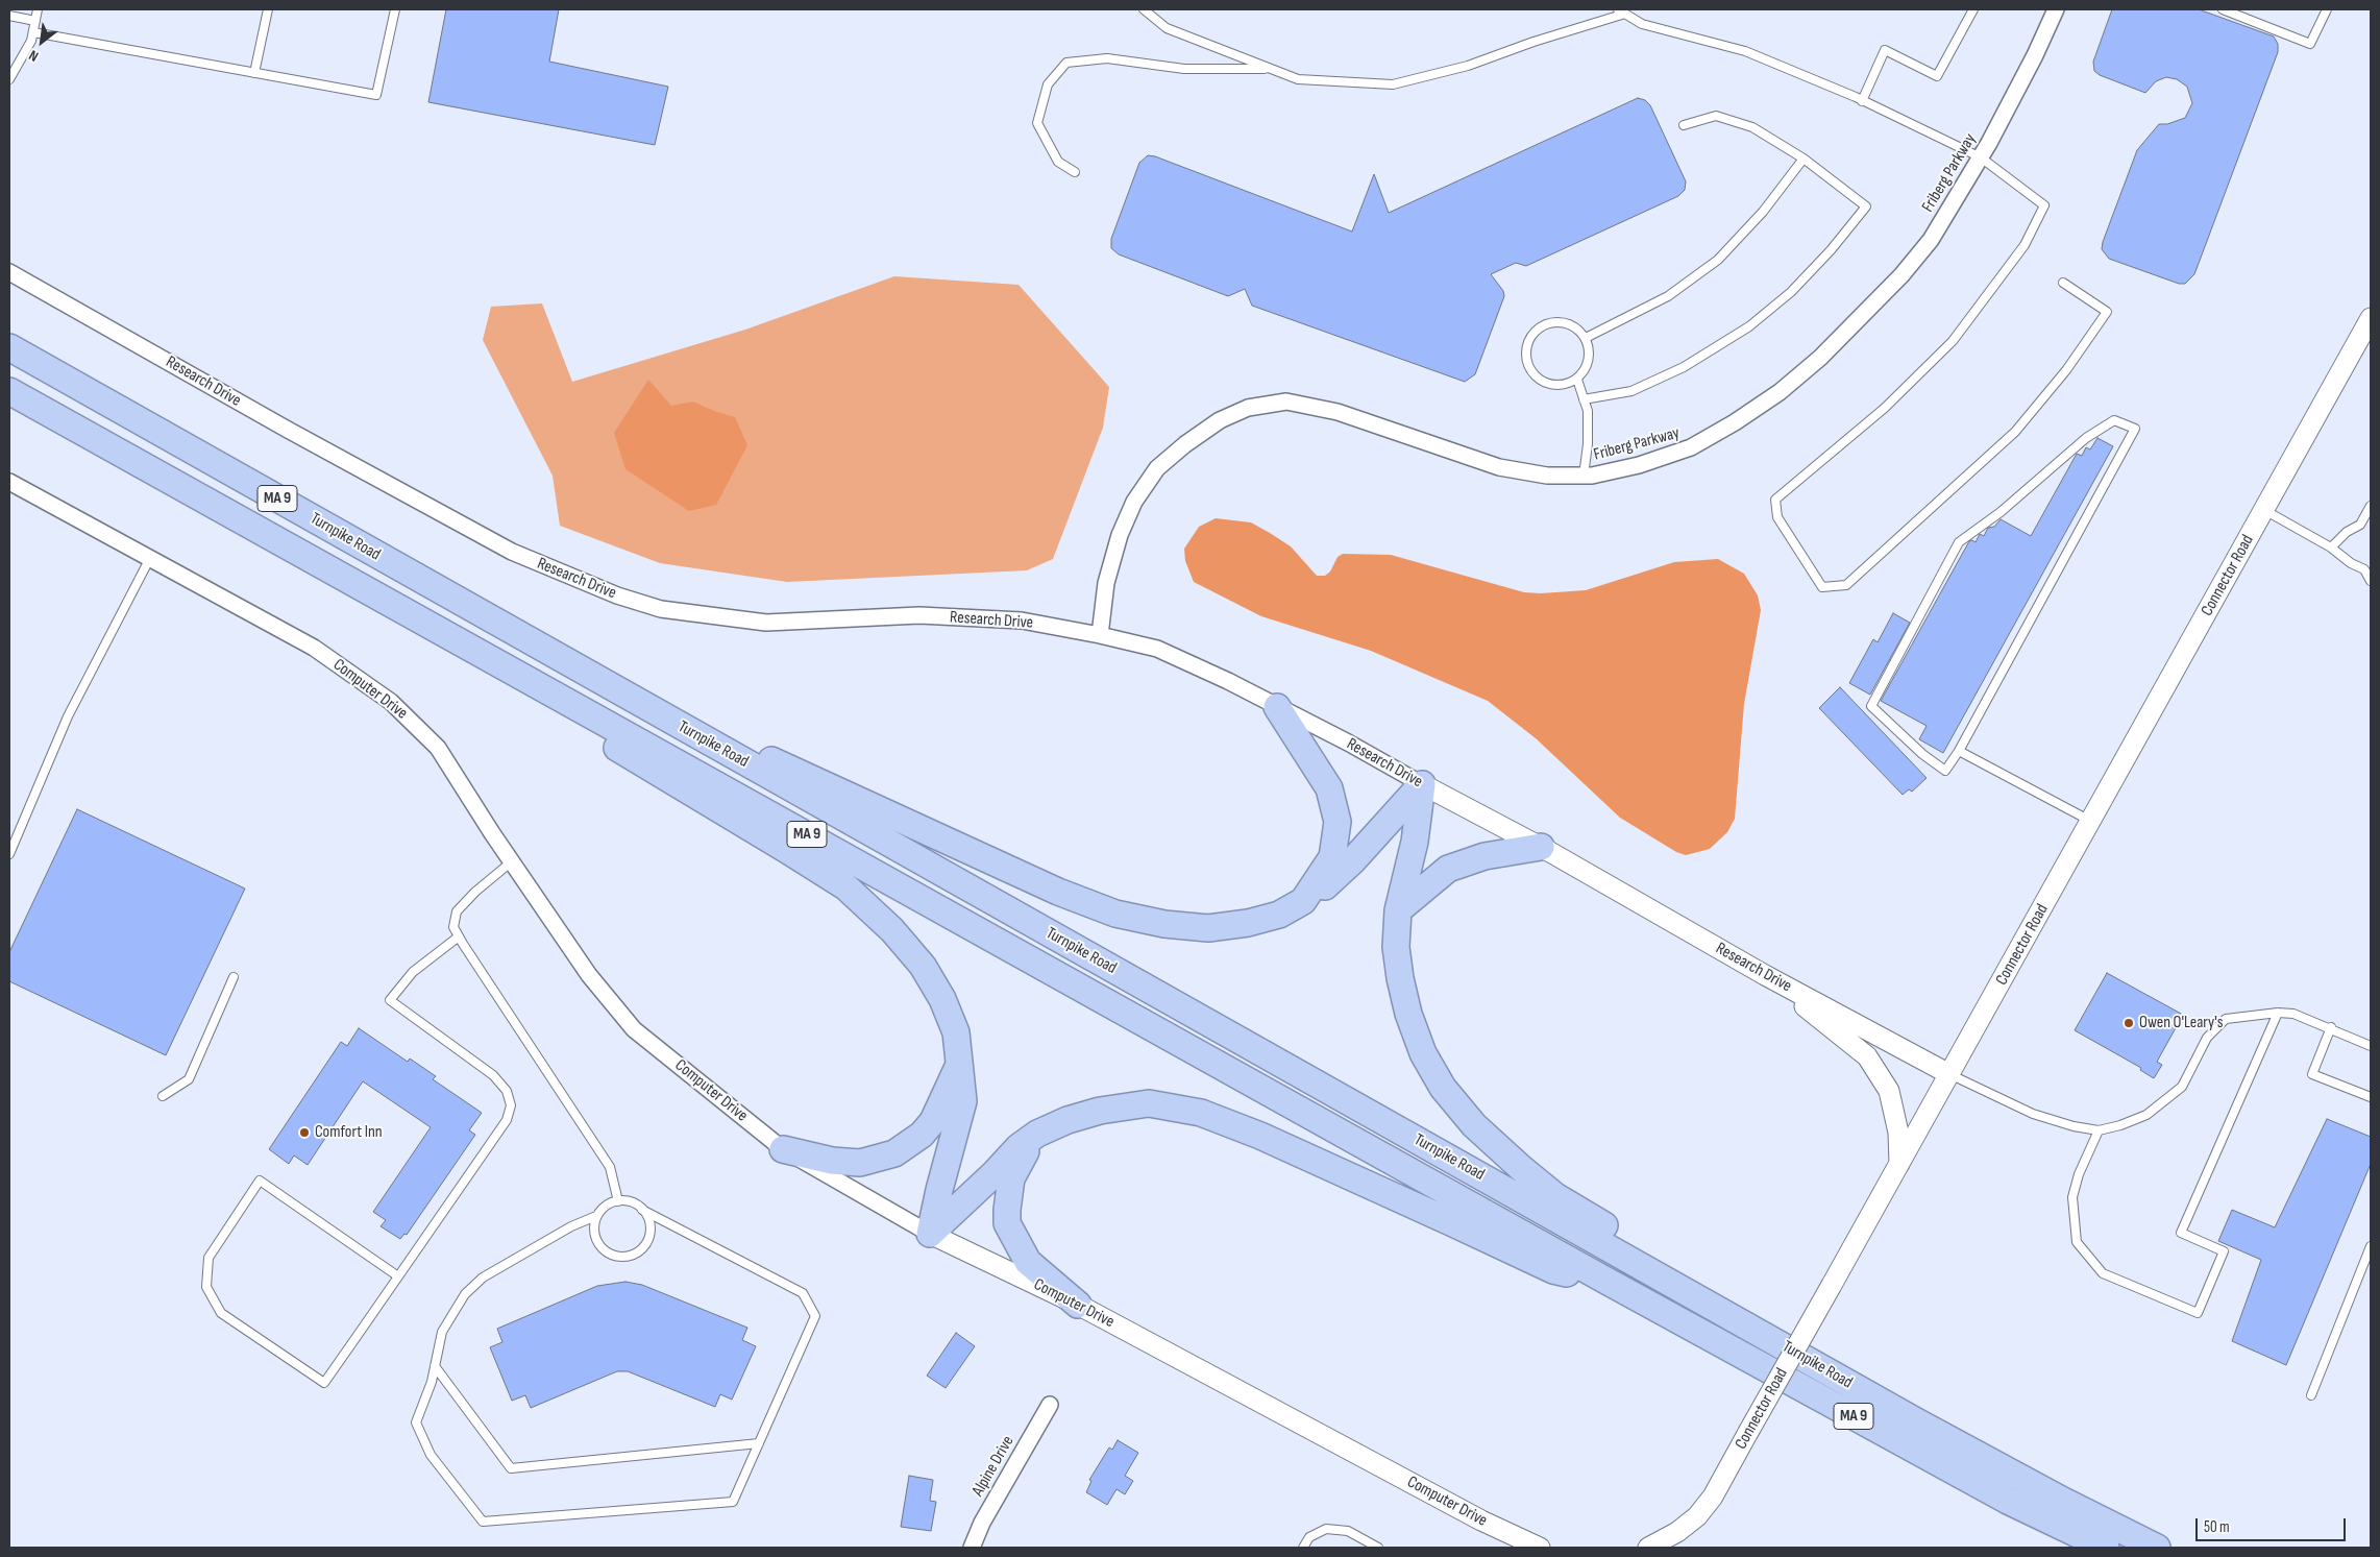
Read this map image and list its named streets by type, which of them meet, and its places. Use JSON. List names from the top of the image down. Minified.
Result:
{"streets":{"highway":["MA 9","Turnpike Road"],"street":["Friberg Parkway","Research Drive","Connector Road","Computer Drive","Alpine Drive"]},"crossings":[["Friberg Parkway","Research Drive"],["Research Drive","Connector Road"]],"places":["Owen O'Leary's","Comfort Inn"],"scale_bar":"50 m","north":"bottom left"}
